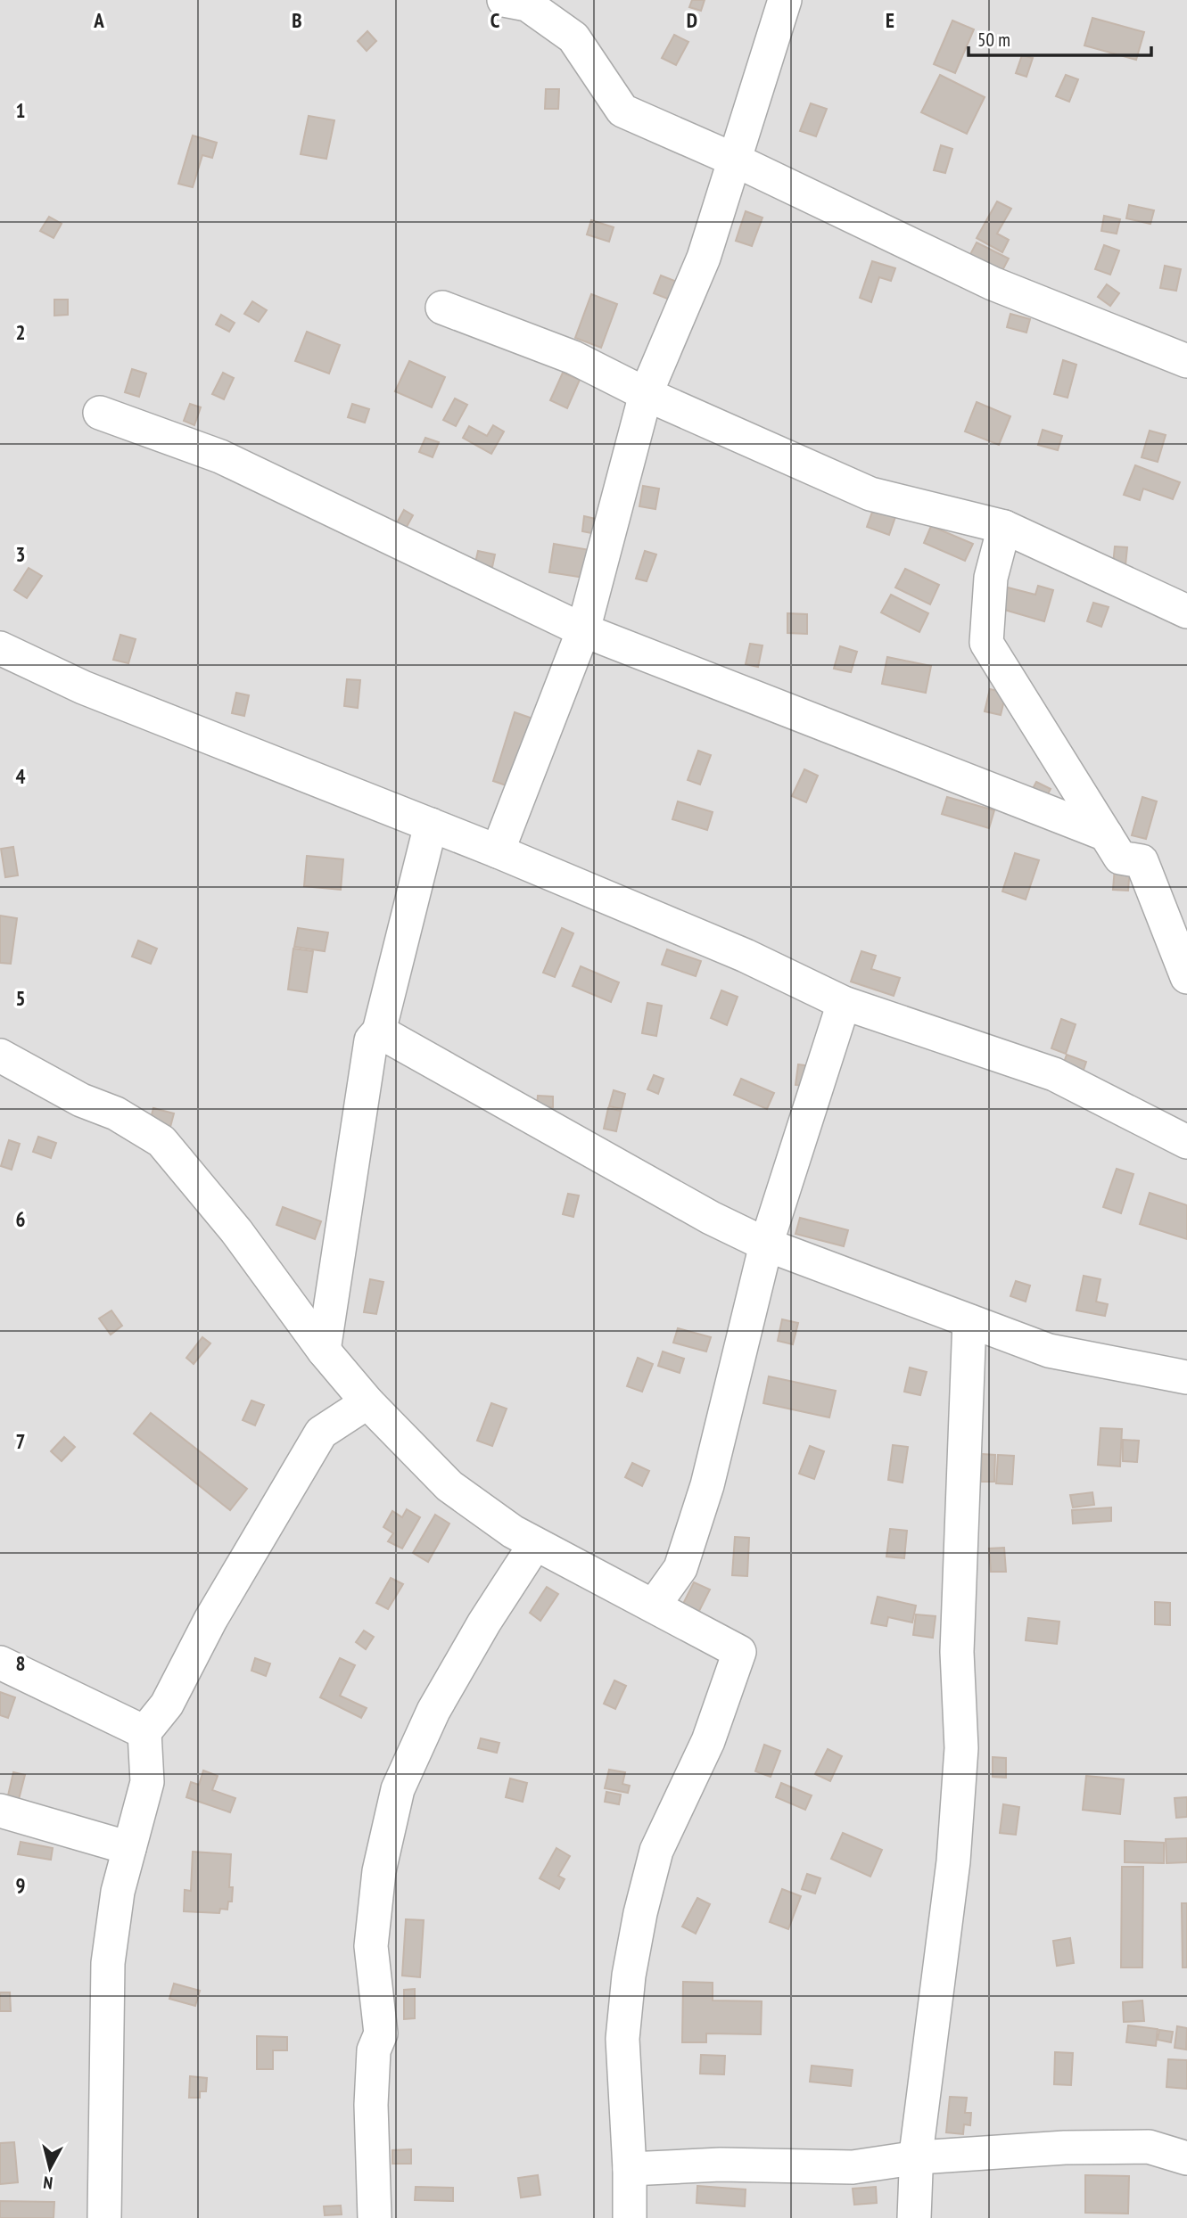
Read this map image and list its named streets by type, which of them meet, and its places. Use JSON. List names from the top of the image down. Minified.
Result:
{"scale_bar":"50 m","north":"bottom","grid":{"columns":["A","B","C","D","E"],"rows":["1","2","3","4","5","6","7","8","9"]}}
